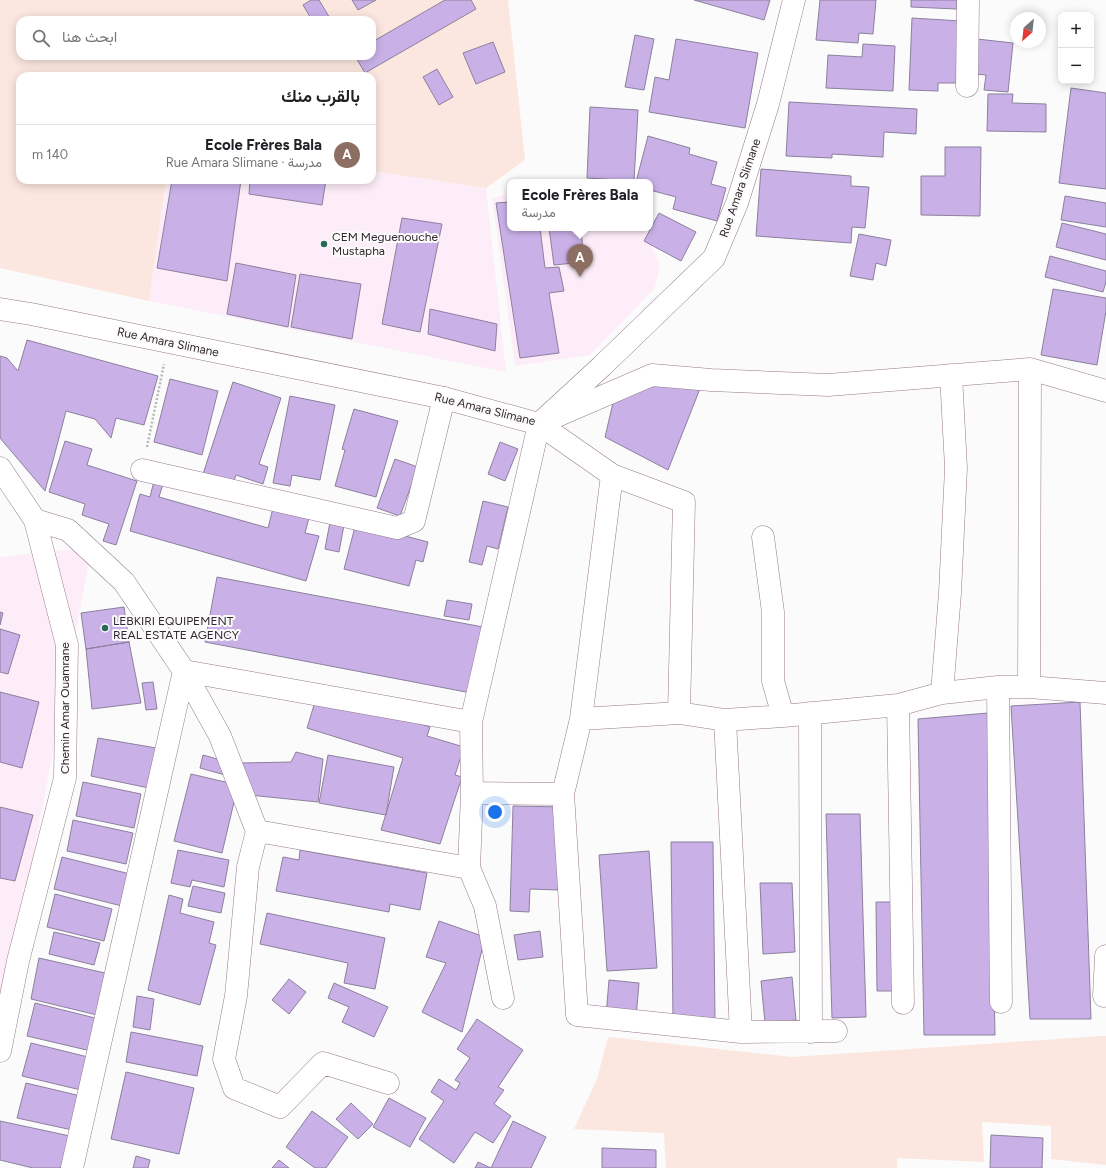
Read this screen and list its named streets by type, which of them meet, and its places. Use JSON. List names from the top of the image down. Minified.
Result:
{"streets":{"street":["Rue Amara Slimane","Chemin Amar Ouamrane"]},"places":["CEM Meguenouche Mustapha","LEBKIRI EQUIPEMENT REAL ESTATE AGENCY"],"north":"bottom left","page":{"map_buttons":["+","−"],"search":"ابحث هنا","heading":"بالقرب منك","list":[{"mark":"A","name":"Ecole Frères Bala","note":"مدرسة · Rue Amara Slimane","value":"140 m"}],"popup":["Ecole Frères Bala","مدرسة"],"pins":"A"}}
